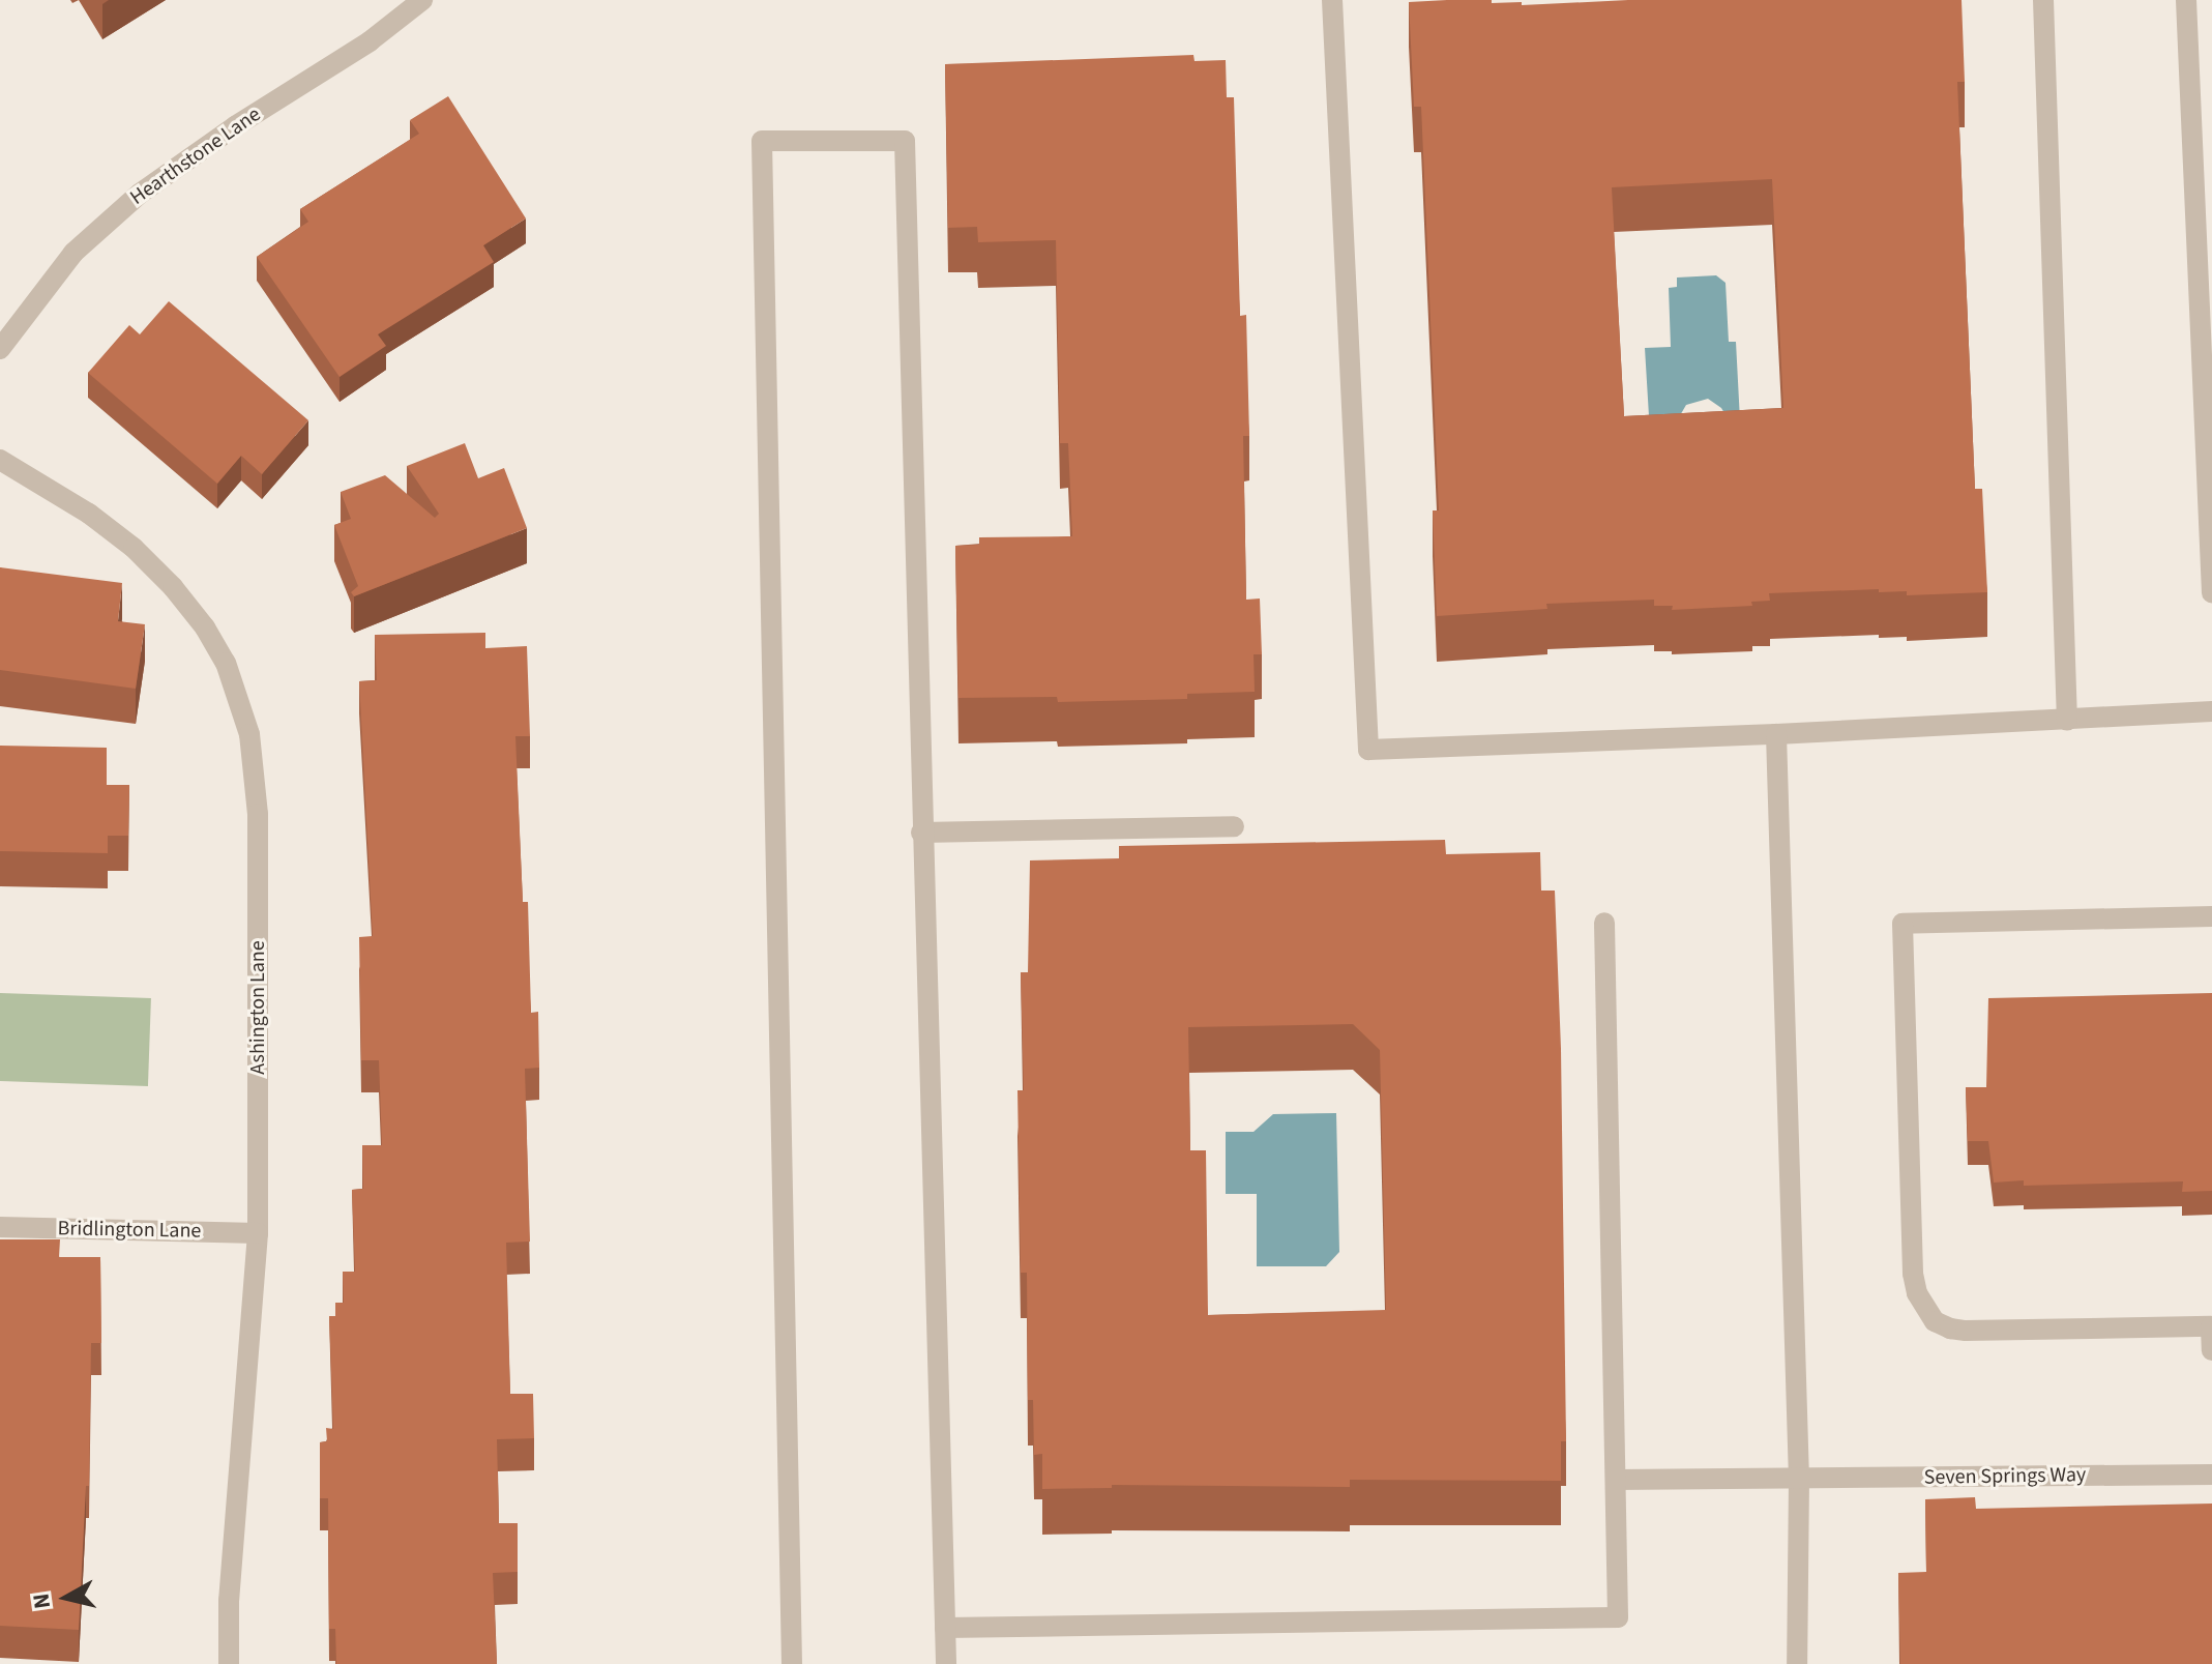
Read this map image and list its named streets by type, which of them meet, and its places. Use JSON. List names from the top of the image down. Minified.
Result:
{"streets":{"street":["Hearthstone Lane","Ashington Lane","Bridlington Lane","Seven Springs Way"]},"crossings":[["Ashington Lane","Bridlington Lane"]],"north":"left"}
